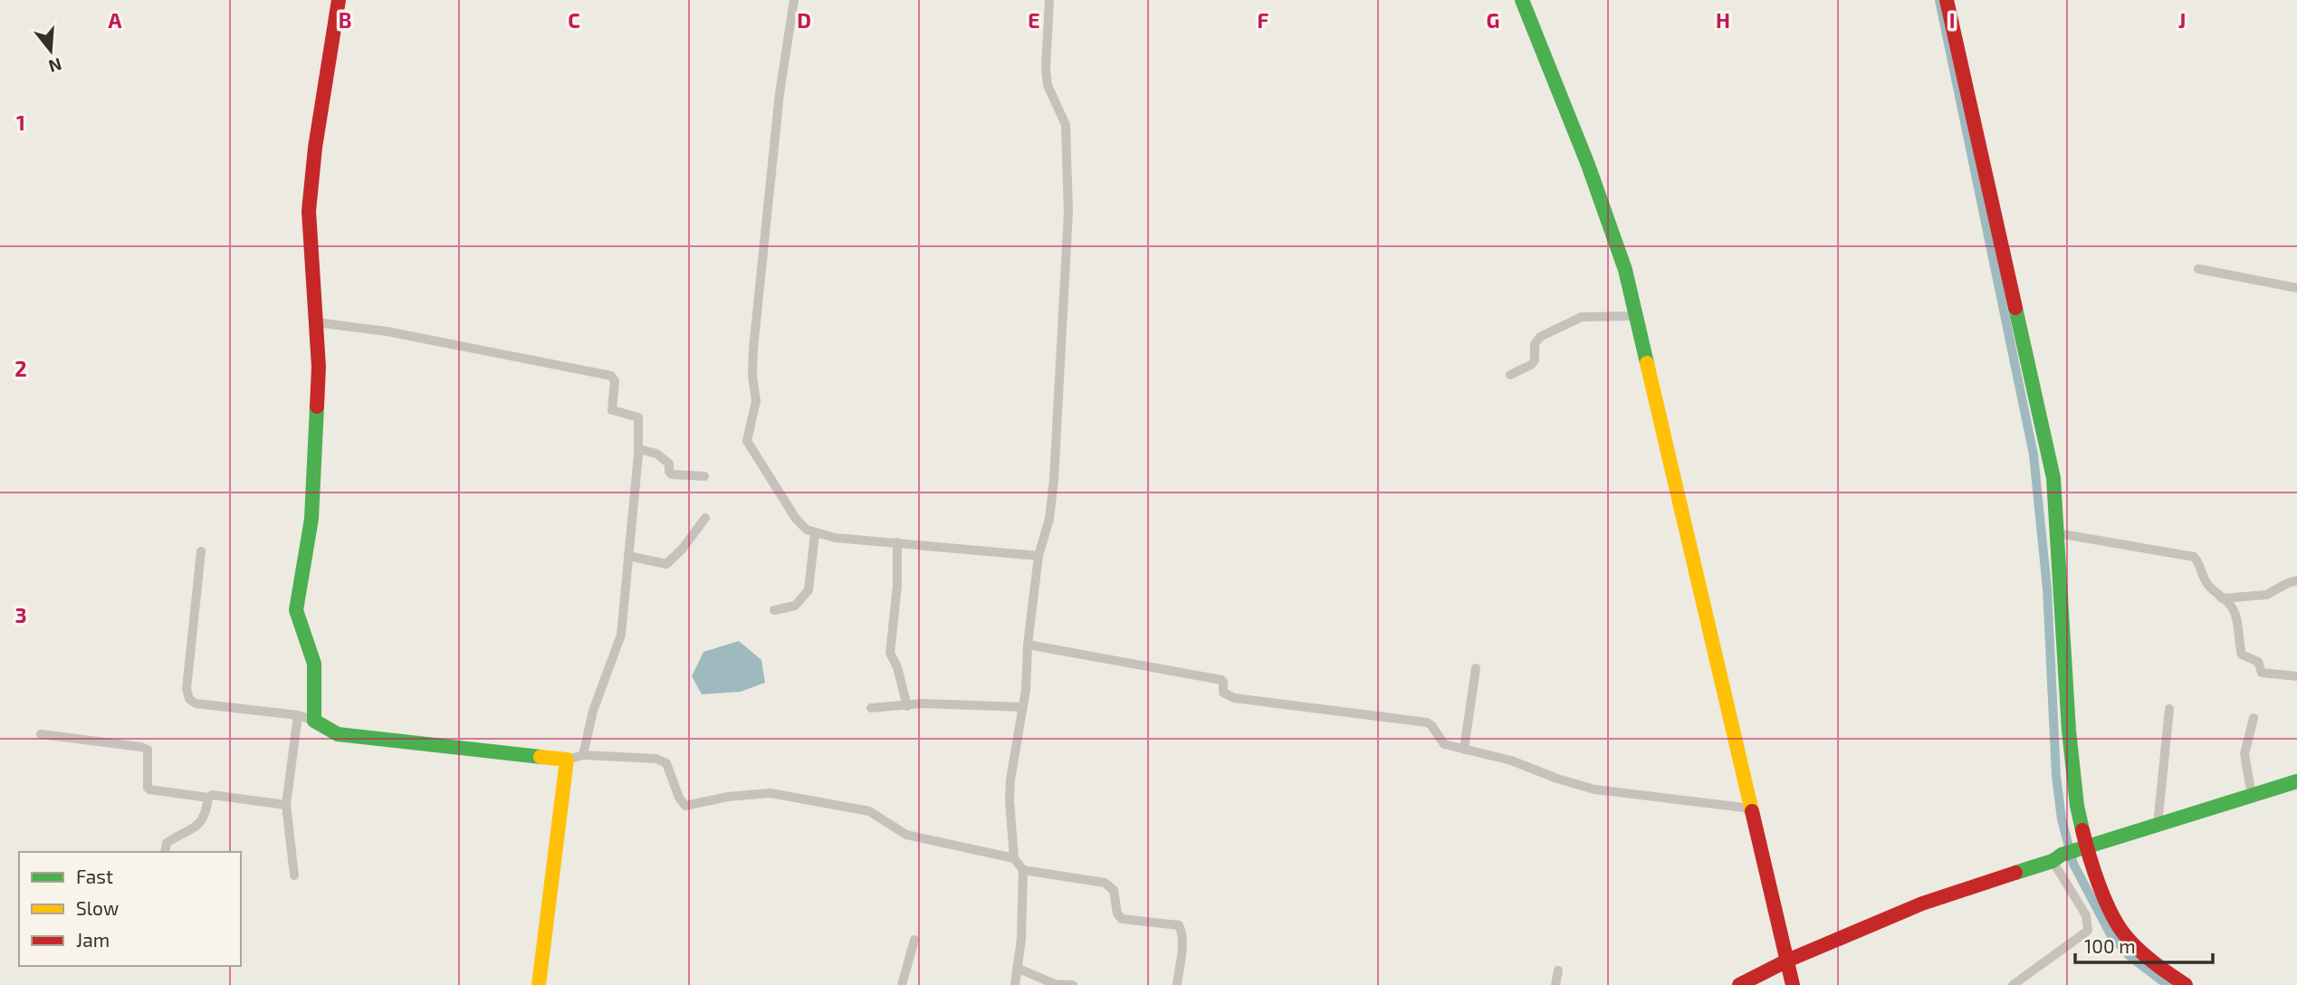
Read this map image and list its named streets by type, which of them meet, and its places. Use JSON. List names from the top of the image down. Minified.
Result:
{"legend":["Fast","Slow","Jam"],"scale_bar":"100 m","north":"bottom","grid":{"columns":["A","B","C","D","E","F","G","H","I","J"],"rows":["1","2","3"]}}
